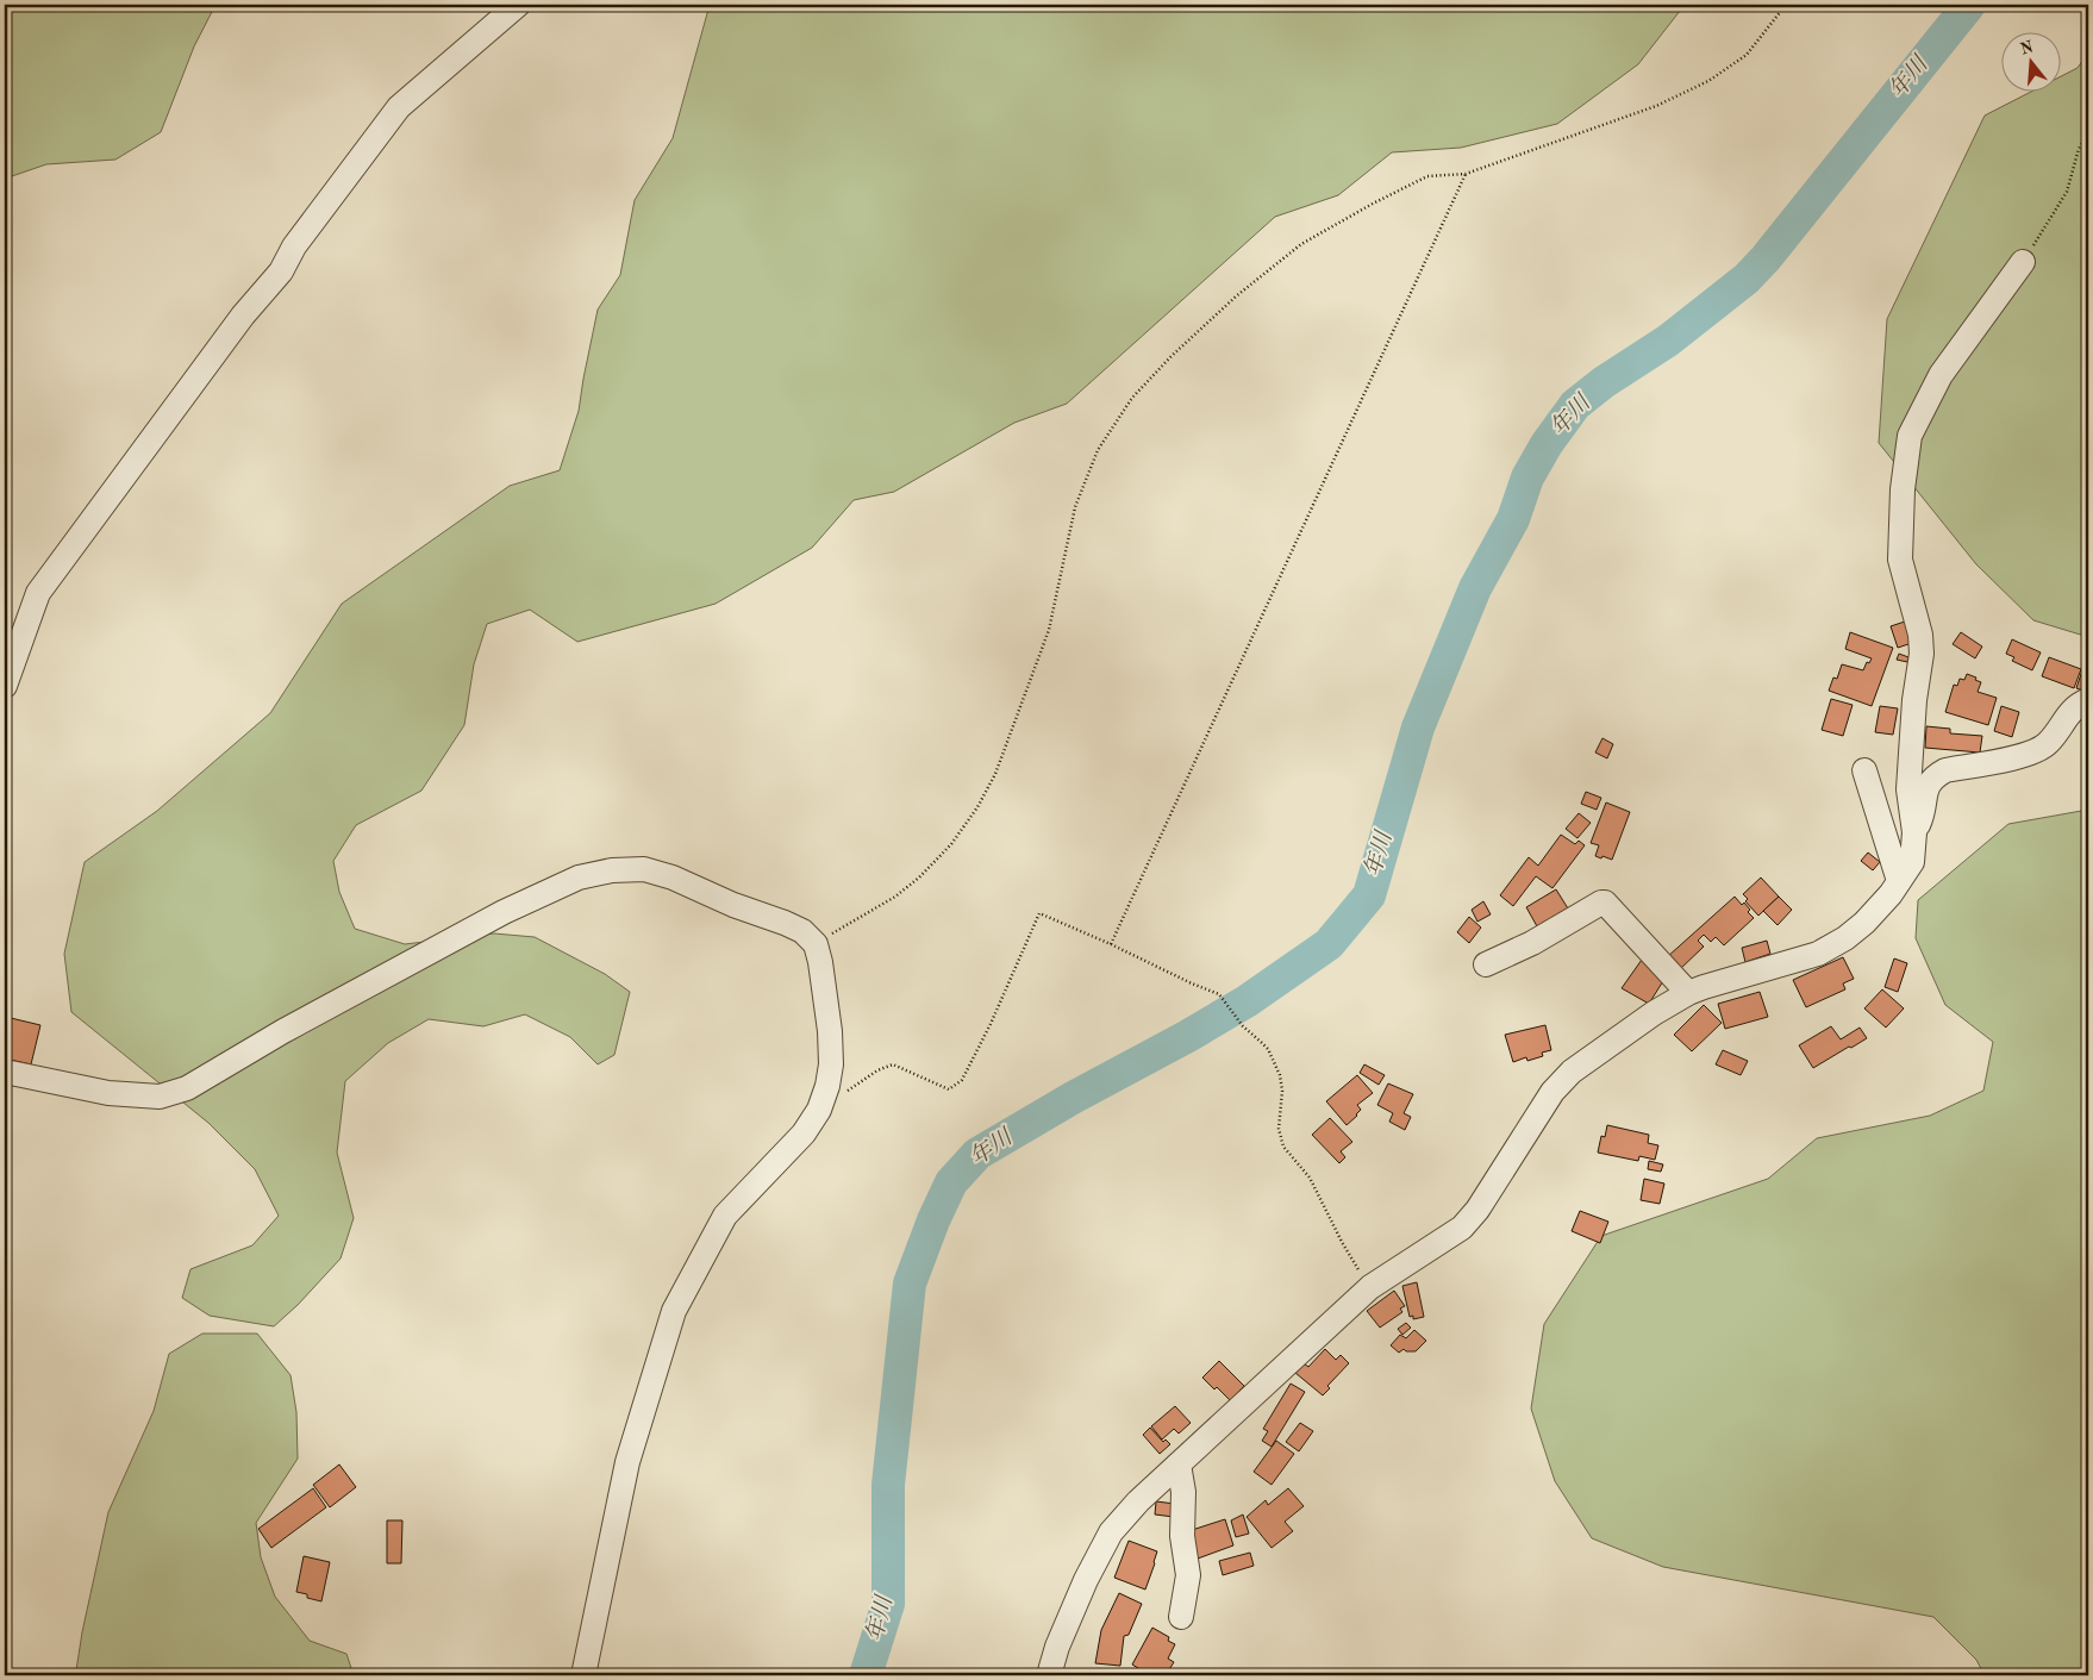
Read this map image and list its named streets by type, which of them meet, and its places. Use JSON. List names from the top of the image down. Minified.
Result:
{"water":["年川"],"north":"top"}
